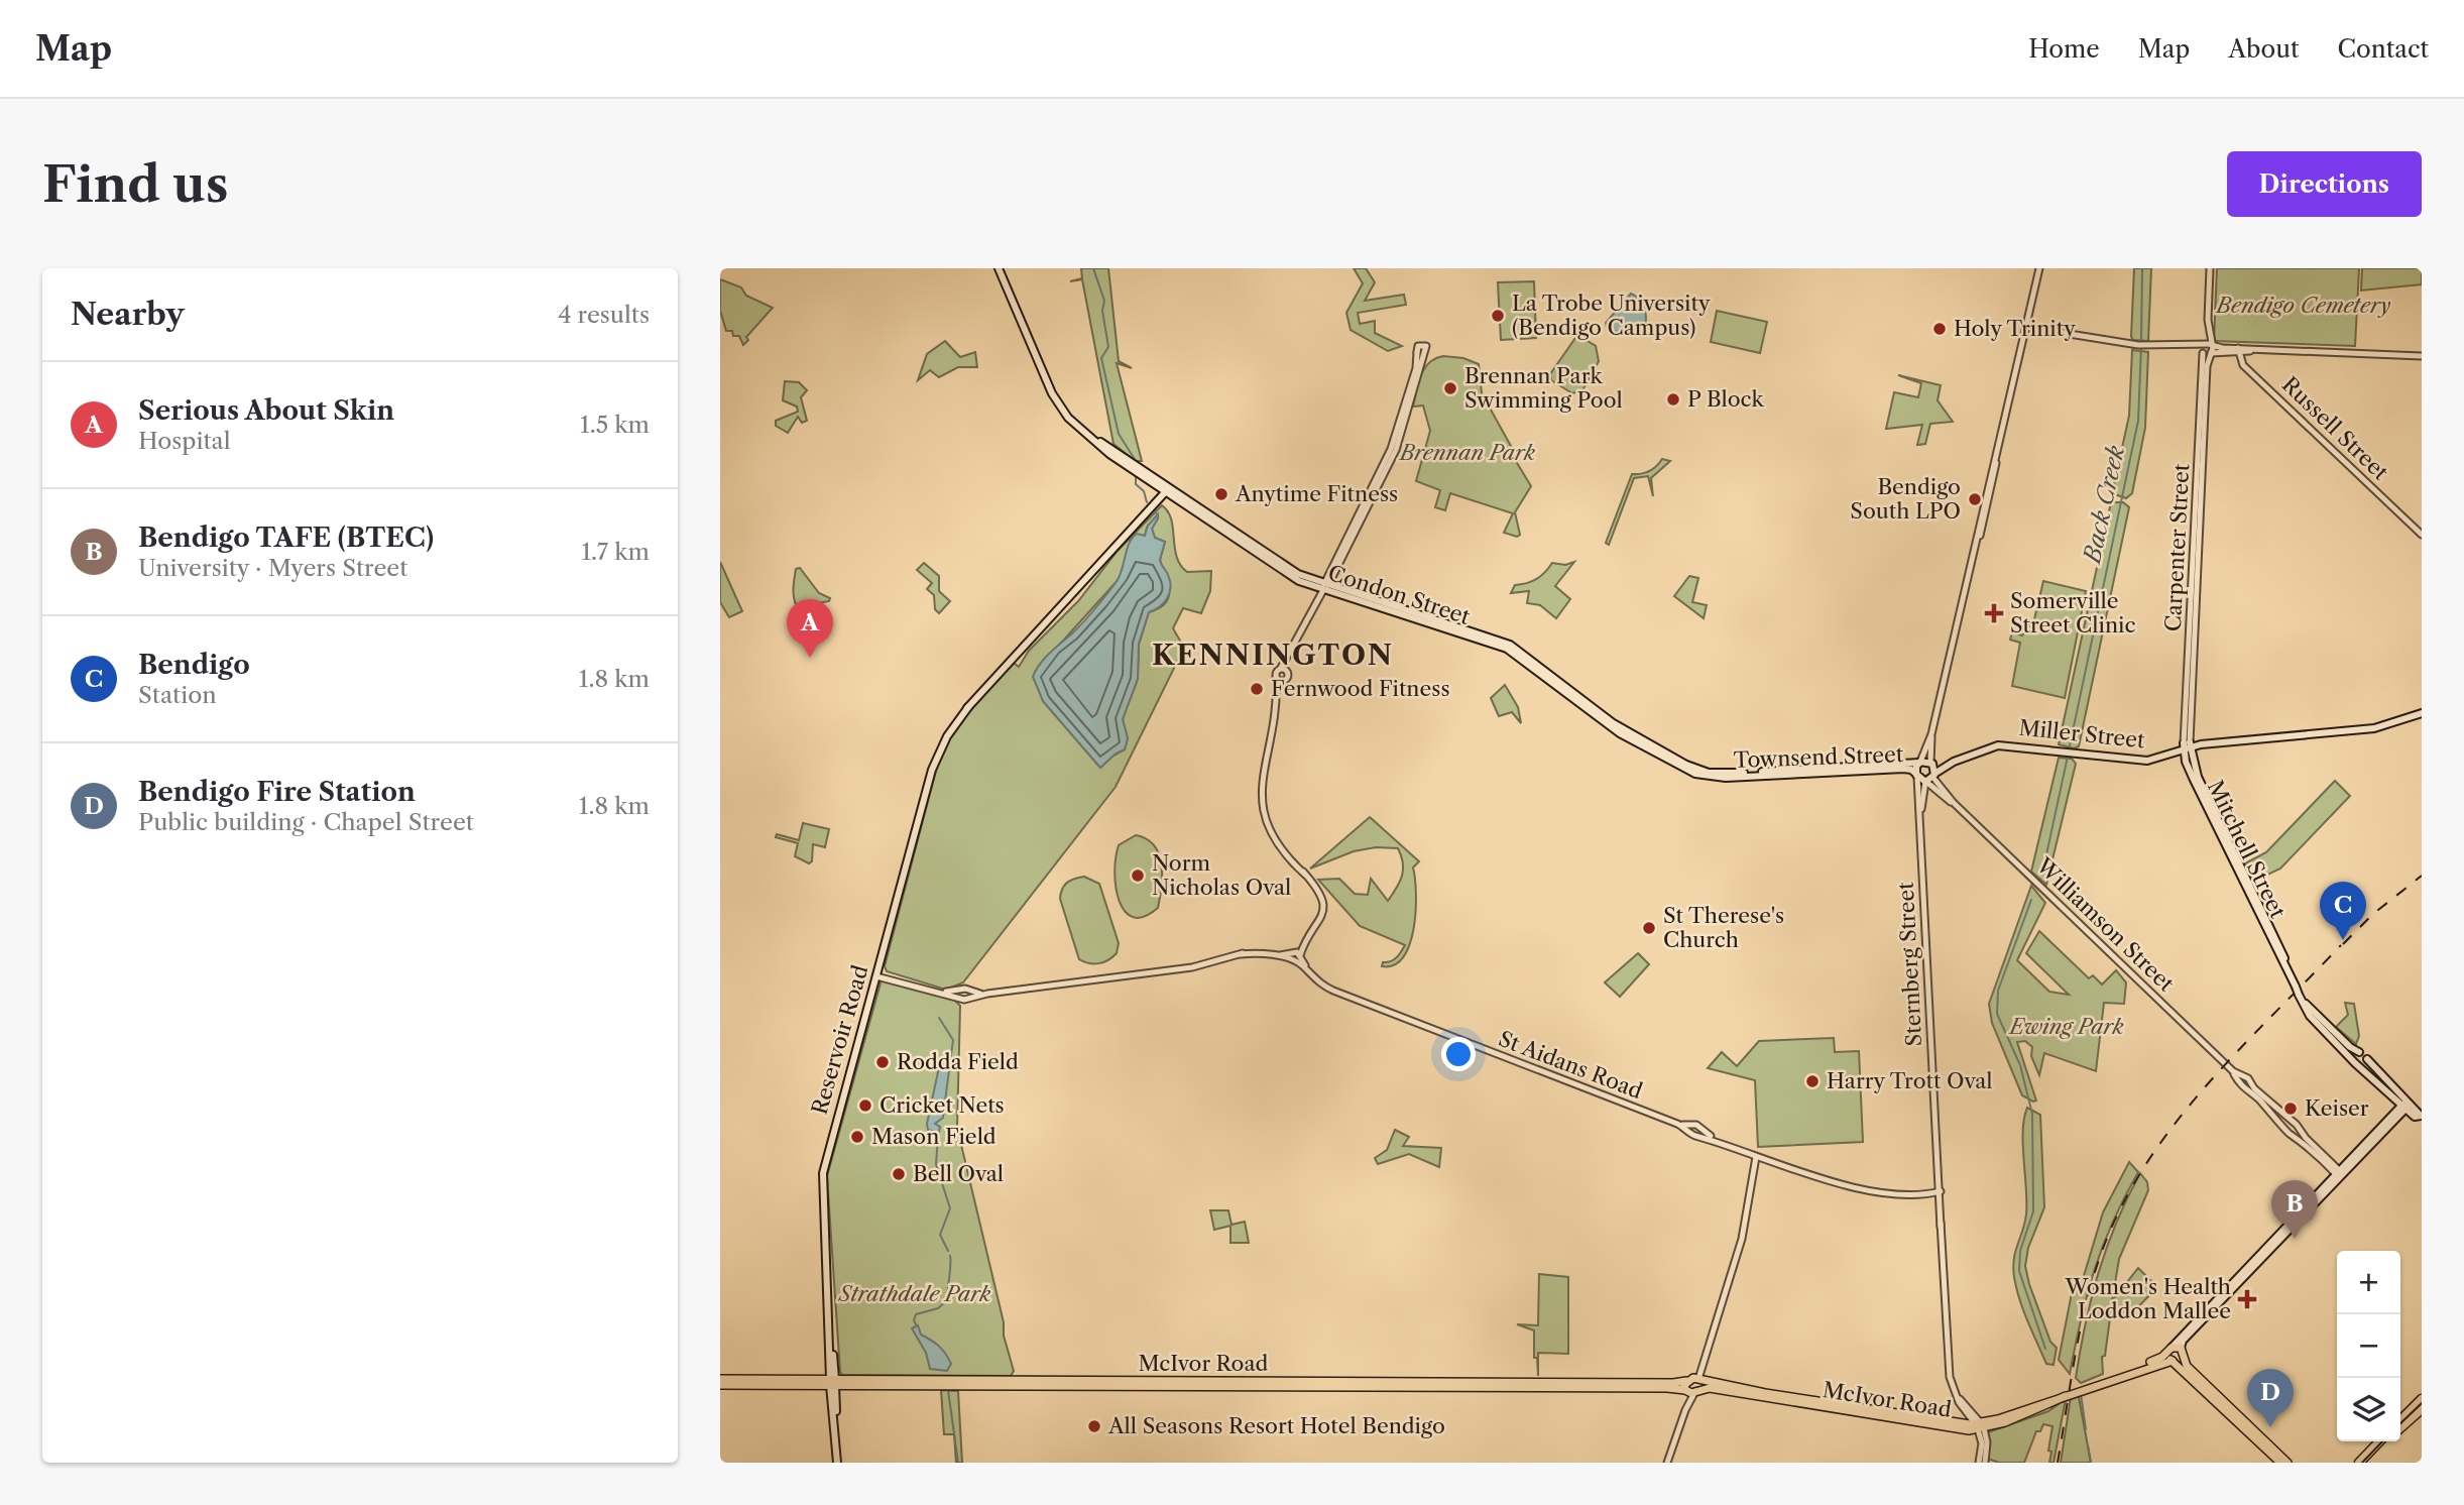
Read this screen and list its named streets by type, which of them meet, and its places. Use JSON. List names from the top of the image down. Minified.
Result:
{"streets":{"main road":["Condon Street","Miller Street","Townsend Street","Mitchell Street","Reservoir Road","McIvor Road"],"street":["Russell Street","Carpenter Street","Williamson Street","Sternberg Street","St Aidans Road"]},"crossings":[["Carpenter Street","Miller Street"],["Carpenter Street","Mitchell Street"],["Condon Street","Townsend Street"],["Condon Street","Reservoir Road"],["Miller Street","Townsend Street"],["Miller Street","Mitchell Street"],["Miller Street","Williamson Street"],["Miller Street","Sternberg Street"],["Townsend Street","Sternberg Street"],["Williamson Street","Sternberg Street"],["Sternberg Street","McIvor Road"],["Reservoir Road","McIvor Road"]],"districts":["KENNINGTON"],"water":["Back Creek"],"parks":["Bendigo Cemetery","Brennan Park","Ewing Park","Strathdale Park"],"places":{"other":["La Trobe University (Bendigo Campus)","Holy Trinity","Brennan Park Swimming Pool","P Block","Anytime Fitness","Bendigo South LPO","Fernwood Fitness","Norm Nicholas Oval","St Therese's Church","Rodda Field","Harry Trott Oval","Cricket Nets","Keiser","Mason Field","Bell Oval","All Seasons Resort Hotel Bendigo"],"health":["Somerville Street Clinic","Women's Health Loddon Mallee"]},"page":{"header":"Map","nav":["Home","Map","About","Contact"],"buttons":"Directions","title":"Find us","heading":["Nearby","4 results"],"list":[{"mark":"A","name":"Serious About Skin","note":"Hospital","value":"1.5 km"},{"mark":"B","name":"Bendigo TAFE (BTEC)","note":"University · Myers Street","value":"1.7 km"},{"mark":"C","name":"Bendigo","note":"Station","value":"1.8 km"},{"mark":"D","name":"Bendigo Fire Station","note":"Public building · Chapel Street","value":"1.8 km"}],"pins":["A","C","B","D"],"map_buttons":["+","−"]}}
